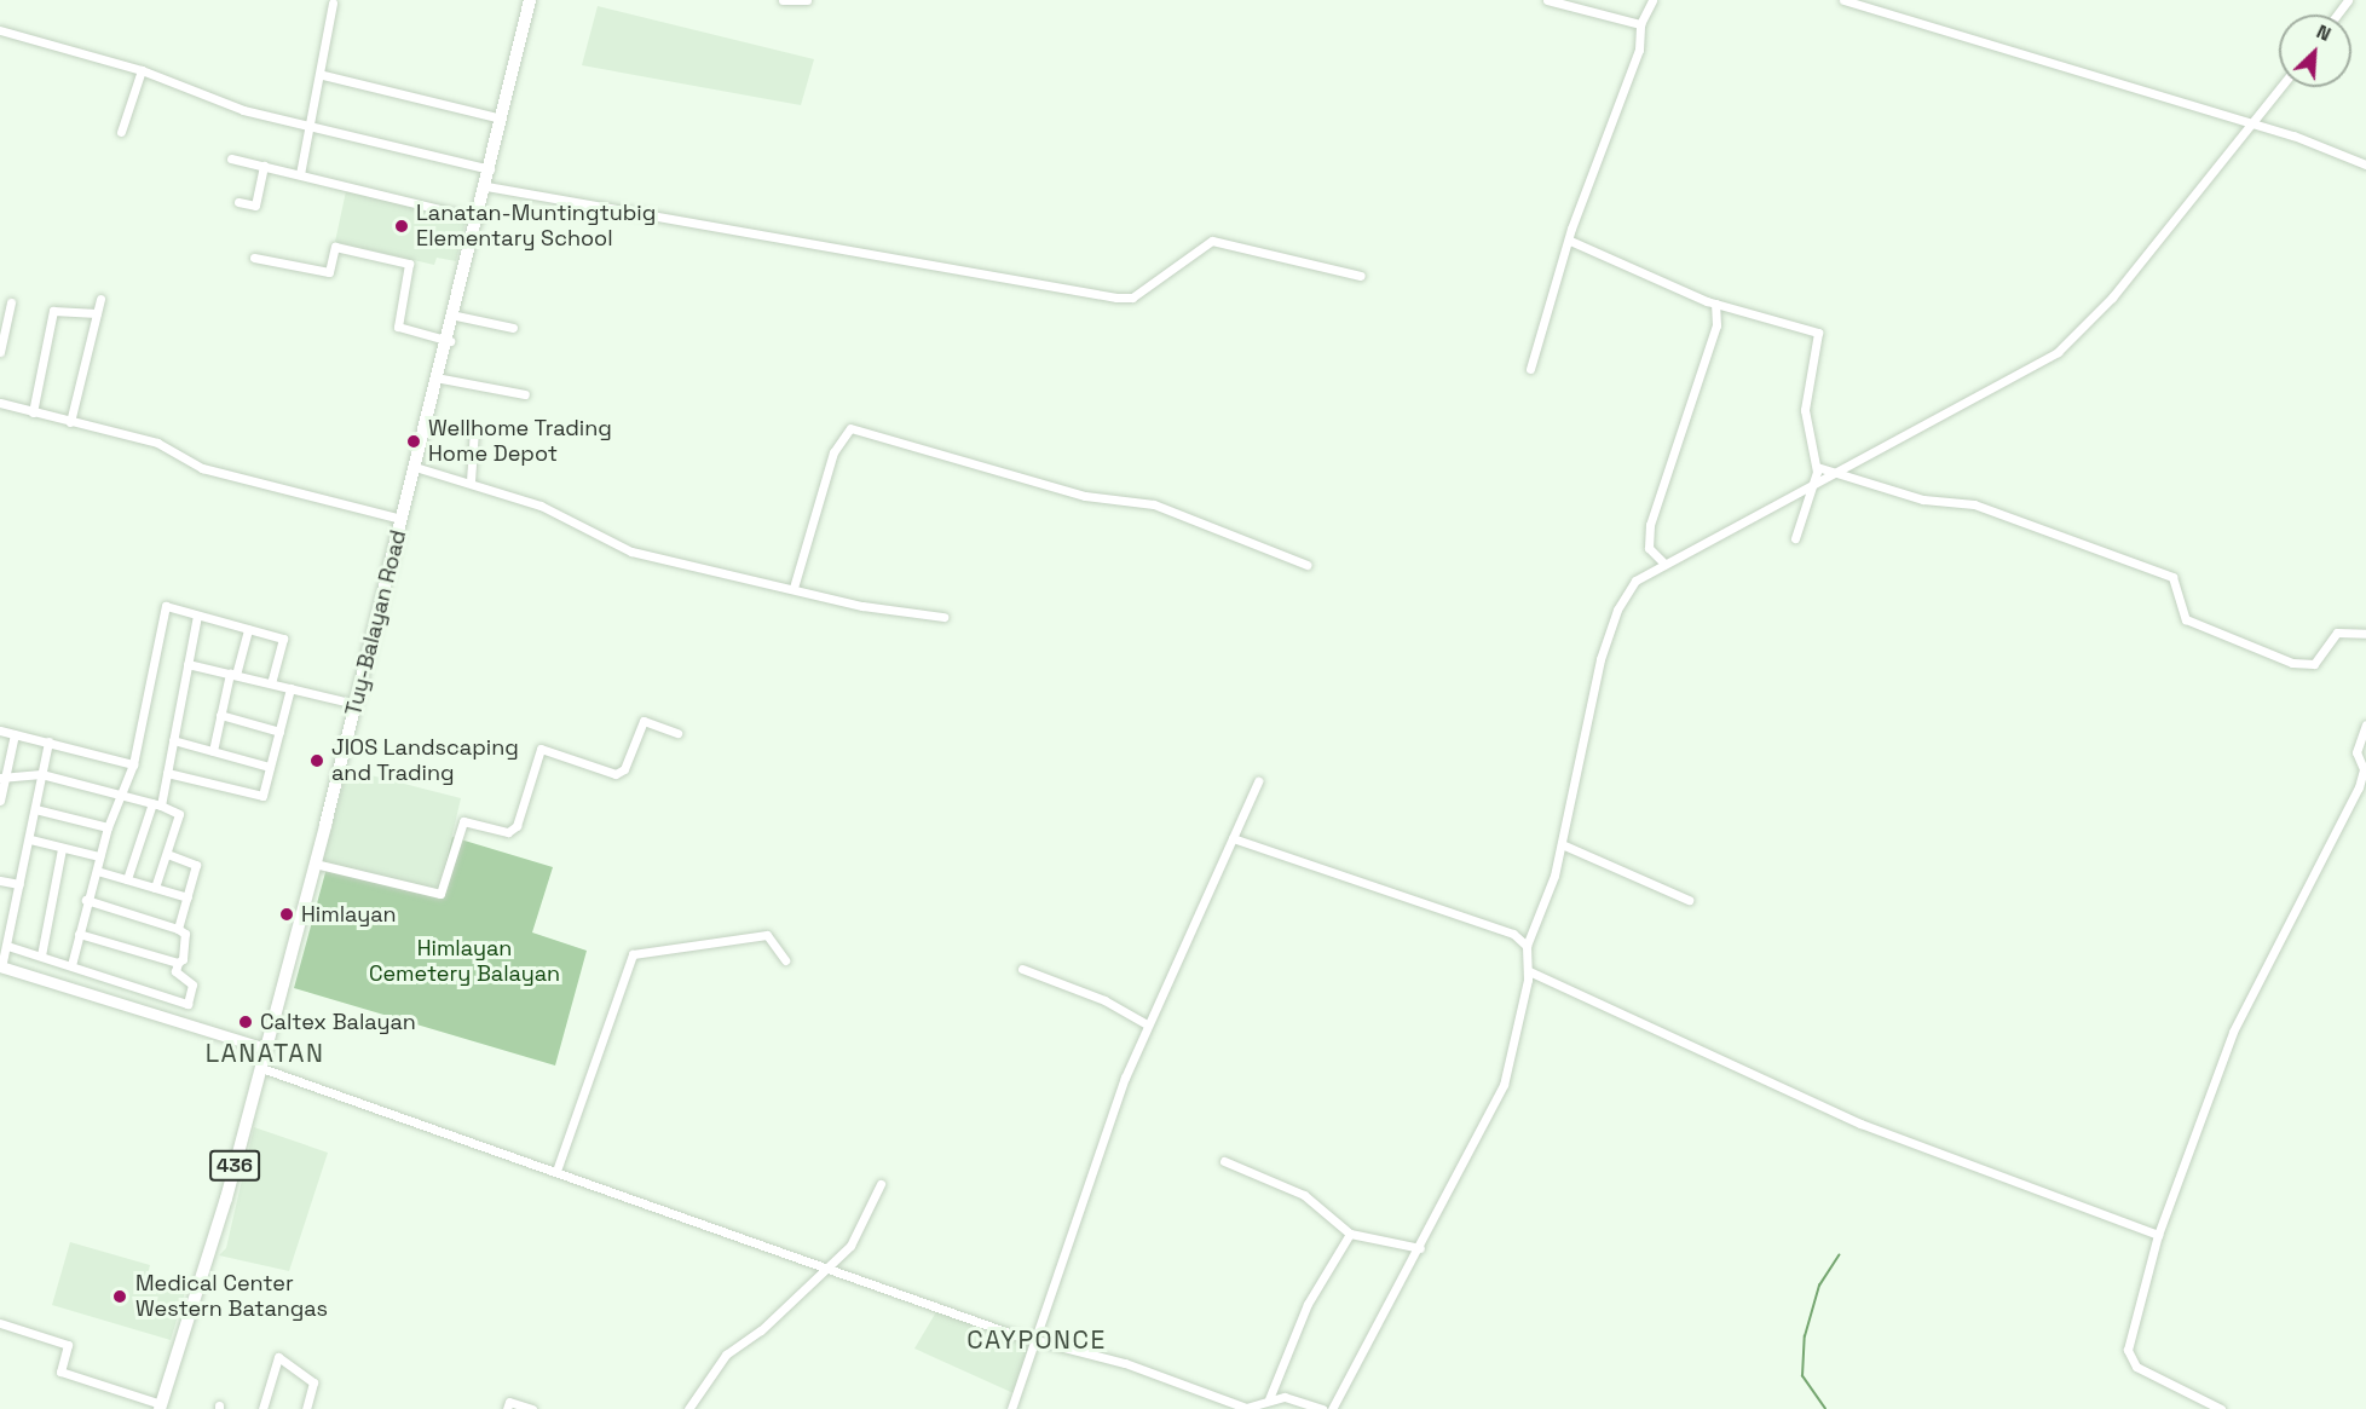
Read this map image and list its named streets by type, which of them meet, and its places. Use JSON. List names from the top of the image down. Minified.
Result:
{"streets":{"main road":["Tuy-Balayan Road","436"]},"districts":["LANATAN","CAYPONCE"],"parks":["Himlayan Cemetery Balayan"],"places":["Lanatan-Muntingtubig Elementary School","Wellhome Trading Home Depot","JIOS Landscaping and Trading","Himlayan","Caltex Balayan","Medical Center Western Batangas"],"north":"top right"}
